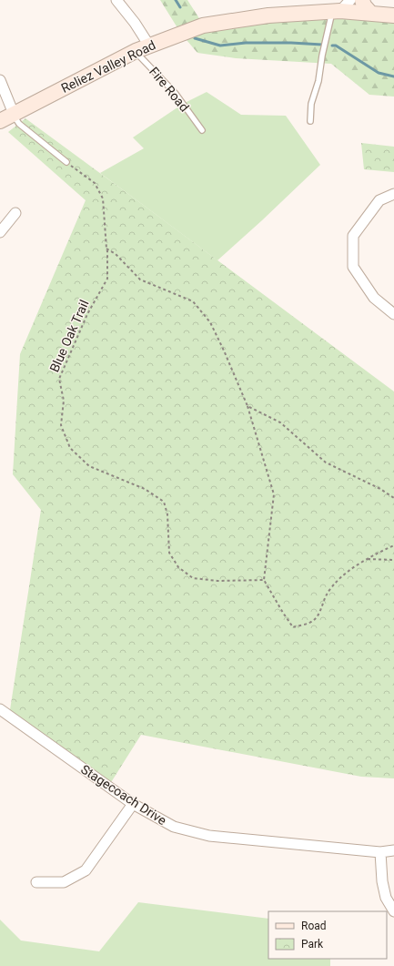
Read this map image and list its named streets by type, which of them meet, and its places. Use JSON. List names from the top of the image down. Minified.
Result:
{"streets":{"main road":["Reliez Valley Road"],"street":["Stagecoach Drive"],"lane":["Fire Road"],"path":["Blue Oak Trail"]},"crossings":[["Reliez Valley Road","Fire Road"]],"legend":["Road","Park"]}
